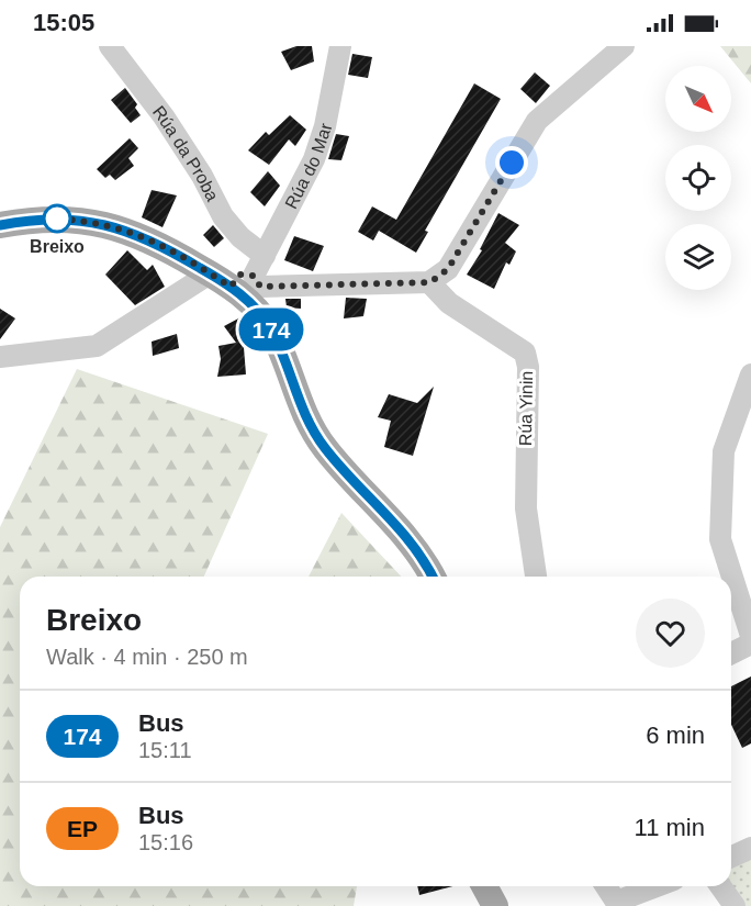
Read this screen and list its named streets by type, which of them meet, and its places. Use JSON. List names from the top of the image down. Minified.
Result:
{"streets":{"street":["Rúa da Proba","Rúa do Mar","Rúa Yinin"]},"crossings":[["Rúa da Proba","Rúa do Mar"]],"places":["Breixo"],"lines":["bus line 174"],"north":"bottom right","page":{"status":"15:05","on_map":"174","heading":["Breixo","Walk · 4 min · 250 m"],"list":[{"mark":"174","name":"Bus","note":"15:11","value":"6 min"},{"mark":"EP","name":"Bus","note":"15:16","value":"11 min"}]}}
